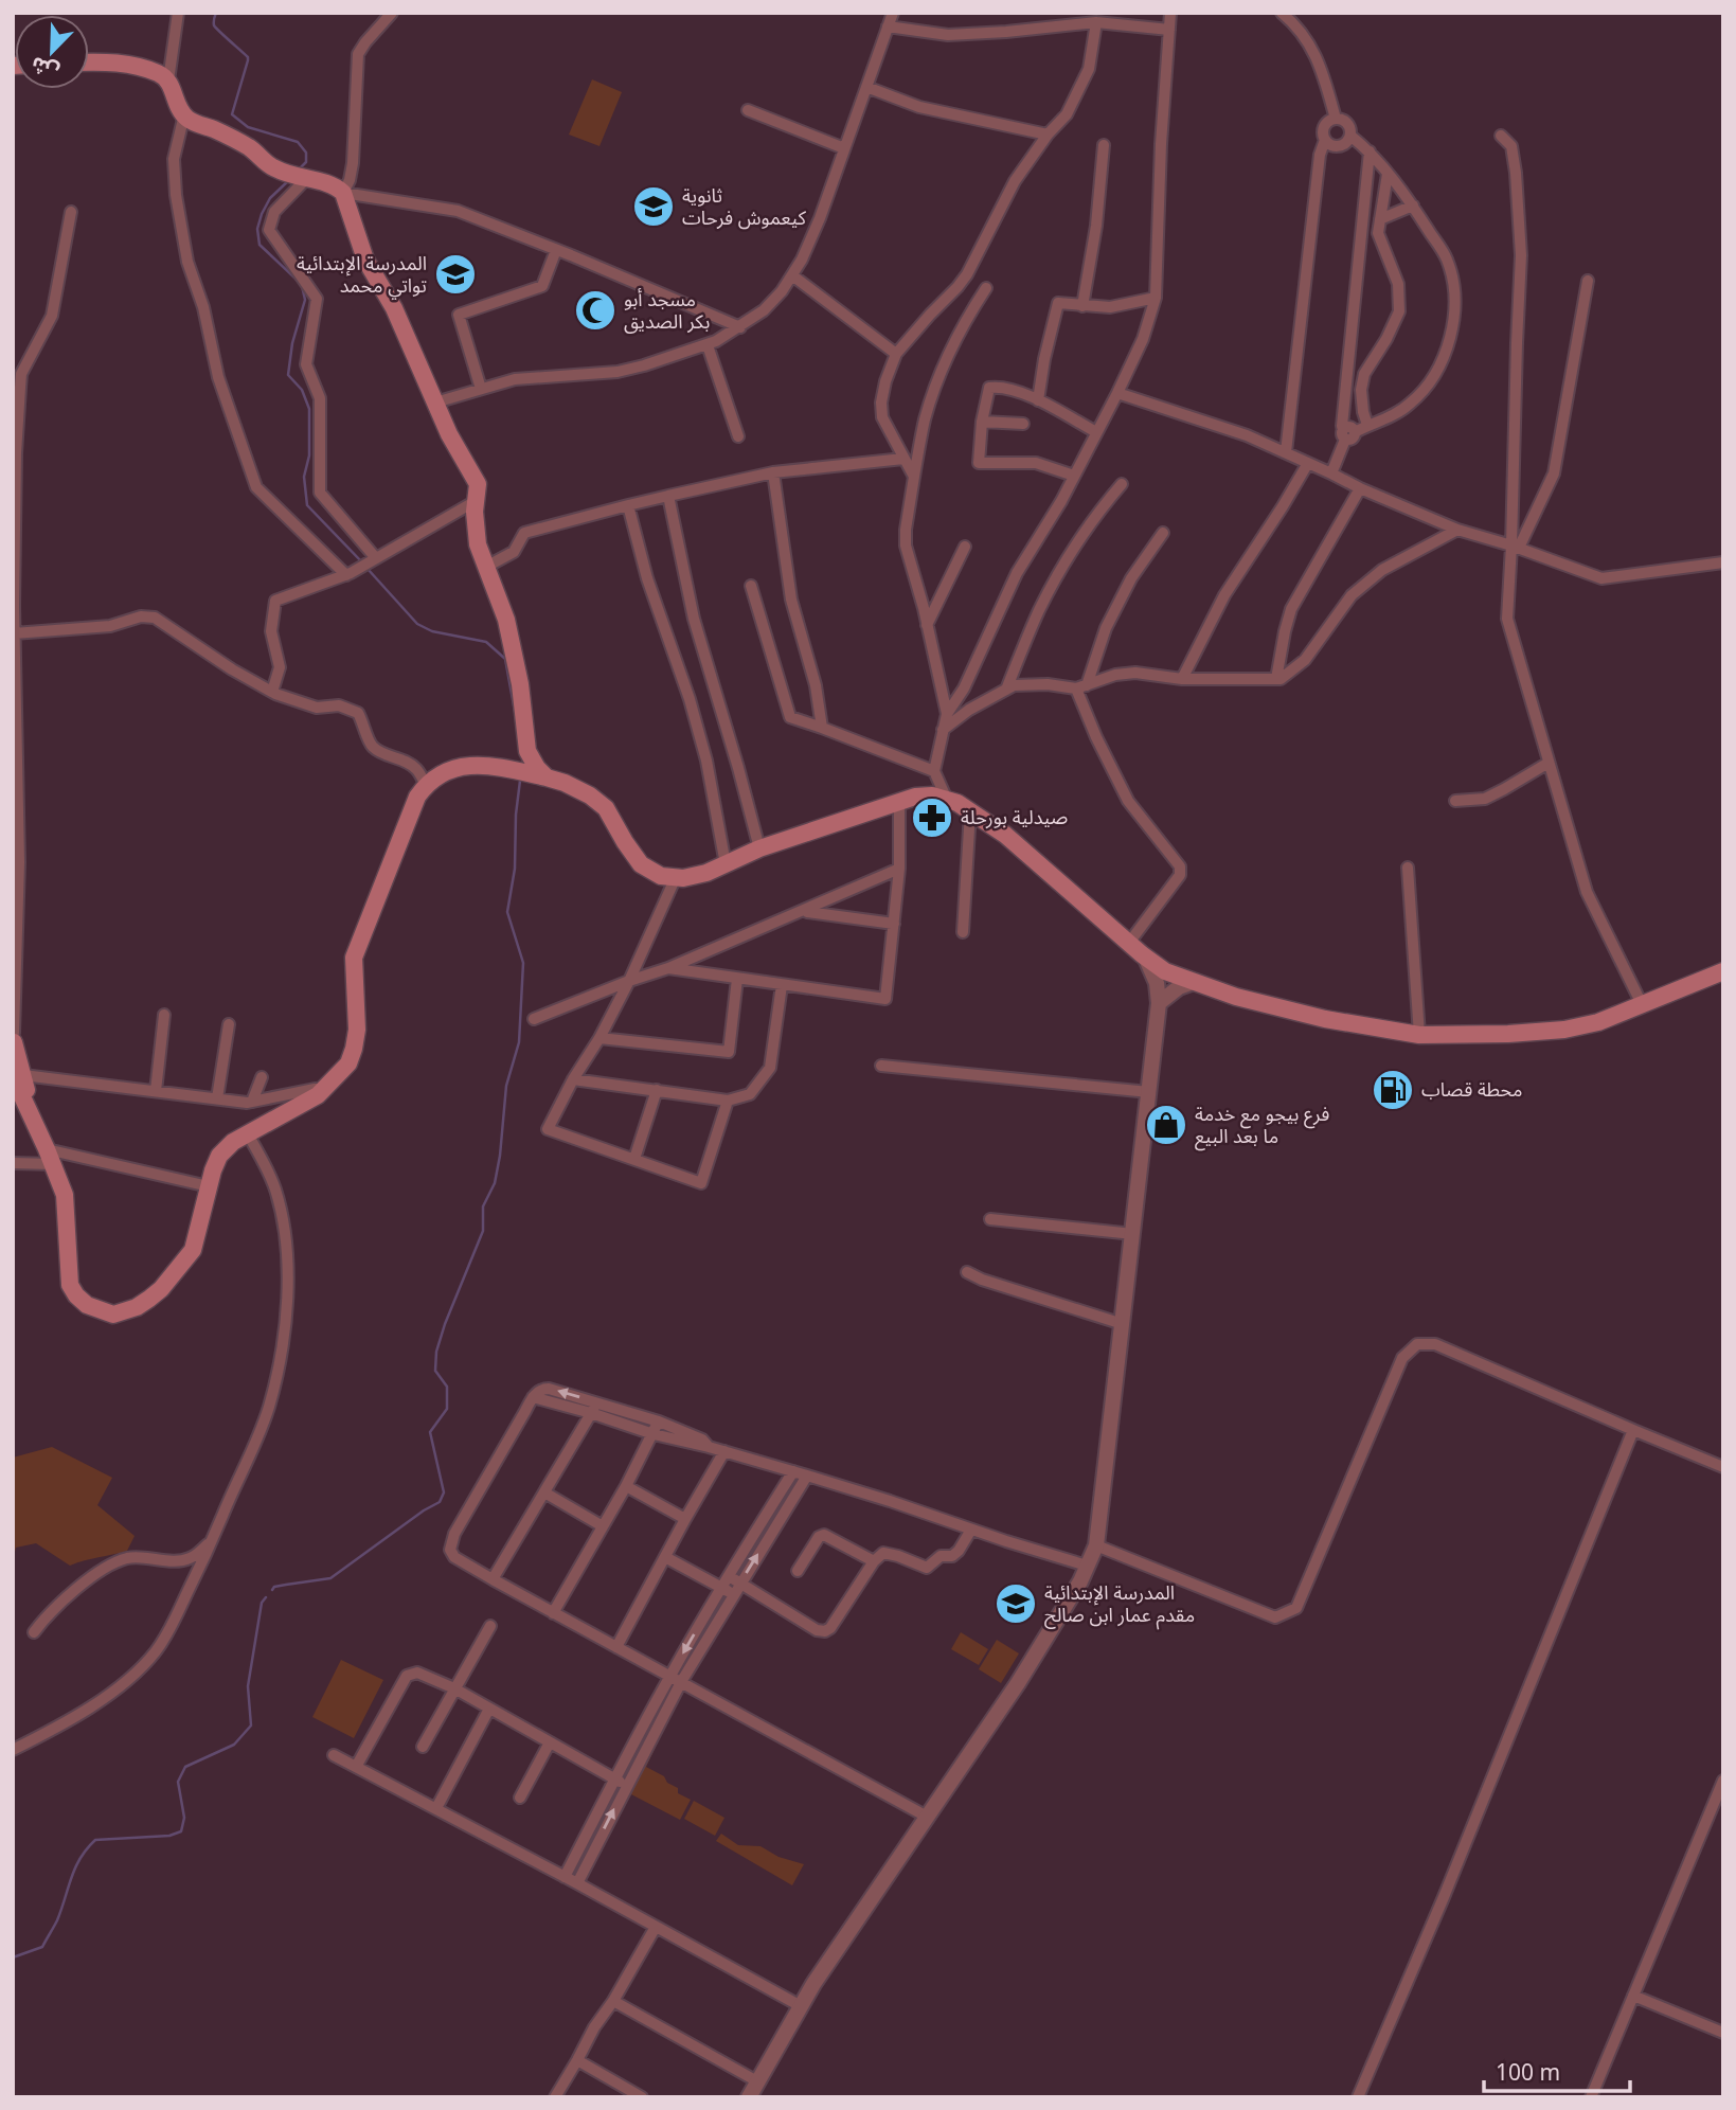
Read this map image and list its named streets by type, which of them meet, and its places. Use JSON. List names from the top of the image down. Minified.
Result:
{"places":{"school or university":["ثانوية كيعموش فرحات","المدرسة الإبتدائية تواتي محمد","المدرسة الإبتدائية مقدم عمار ابن صالح"],"mosque":["مسجد أبو بكر الصديق"],"pharmacy":["صيدلية بورحلة"],"fuel station":["محطة قصاب"],"shop":["فرع بيجو مع خدمة ما بعد البيع"]},"scale_bar":"100 m","north":"bottom left"}
